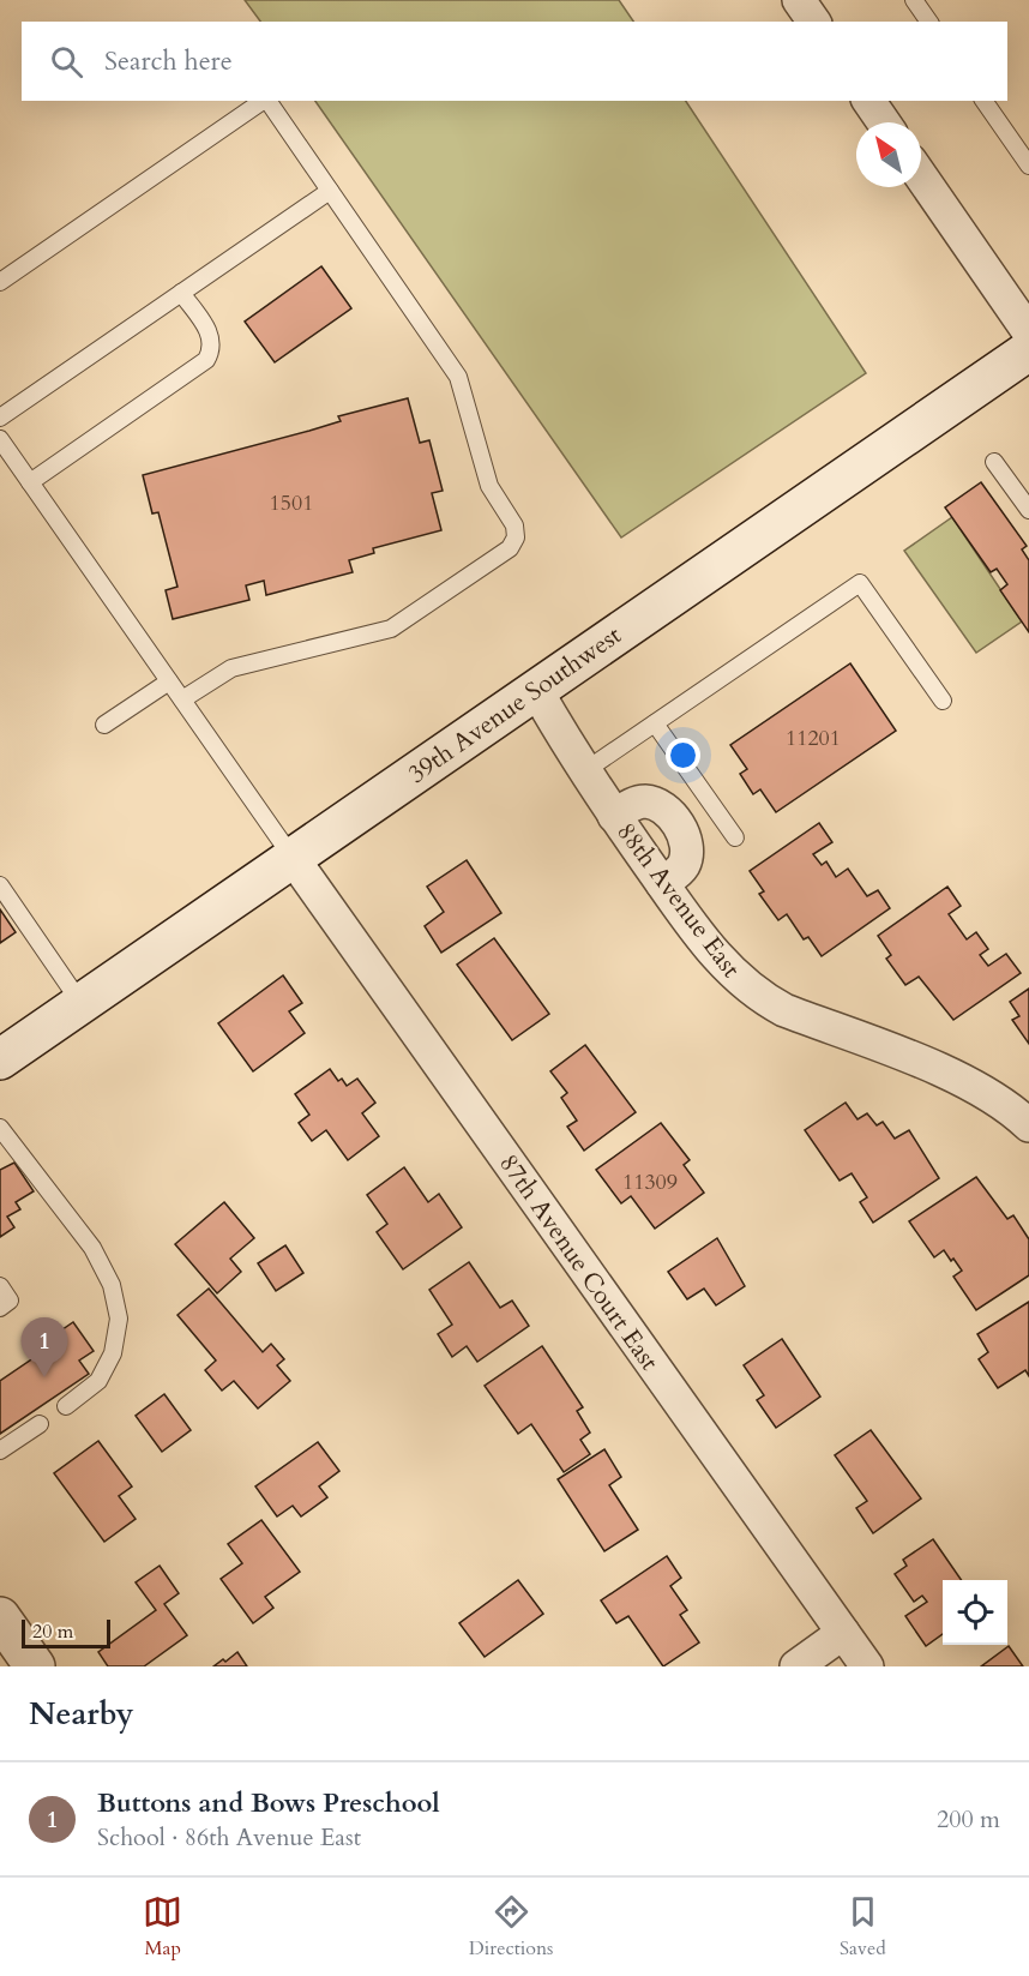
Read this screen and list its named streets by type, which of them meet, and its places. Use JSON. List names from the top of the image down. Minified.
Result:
{"streets":{"main road":["39th Avenue Southwest"],"street":["88th Avenue East","87th Avenue Court East"]},"crossings":[["39th Avenue Southwest","88th Avenue East"],["39th Avenue Southwest","87th Avenue Court East"]],"house_numbers":["1501","11201","11309"],"scale_bar":"20 m","north":"top left","page":{"search":"Search here","pins":"1","scale":"20 m","heading":"Nearby","list":[{"mark":"1","name":"Buttons and Bows Preschool","note":"School · 86th Avenue East","value":"200 m"}],"nav":["Map","Directions","Saved"]}}
